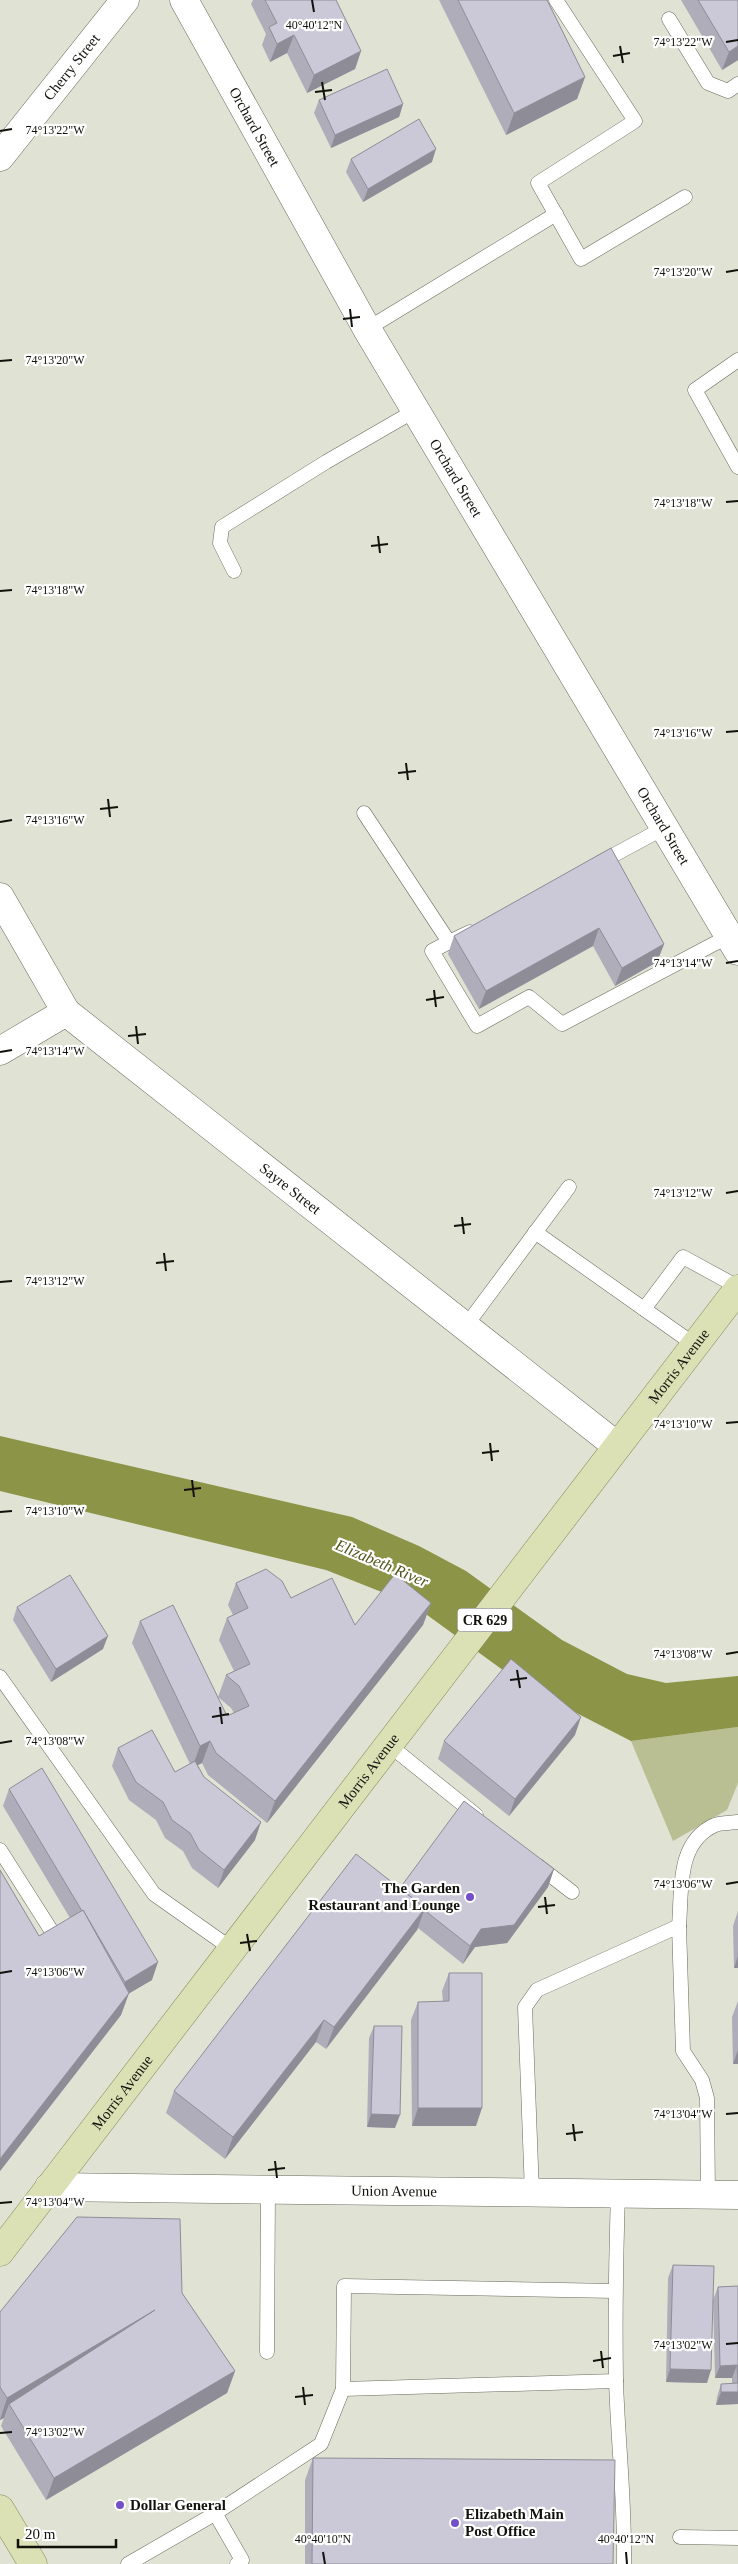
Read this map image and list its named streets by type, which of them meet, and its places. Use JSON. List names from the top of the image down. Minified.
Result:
{"streets":{"main road":["Morris Avenue","CR 629"],"street":["Cherry Street","Orchard Street","Sayre Street","Union Avenue"]},"crossings":[["Sayre Street","Morris Avenue"],["Morris Avenue","Union Avenue"]],"water":["Elizabeth River"],"places":["The Garden Restaurant and Lounge","Dollar General","Elizabeth Main Post Office"],"scale_bar":"20 m","coordinates":["40°40'12\"N","74°13'22\"W","74°13'20\"W","74°13'18\"W","74°13'16\"W","74°13'14\"W","74°13'12\"W","74°13'10\"W","74°13'08\"W","74°13'06\"W","74°13'04\"W","74°13'02\"W","40°40'10\"N"]}
